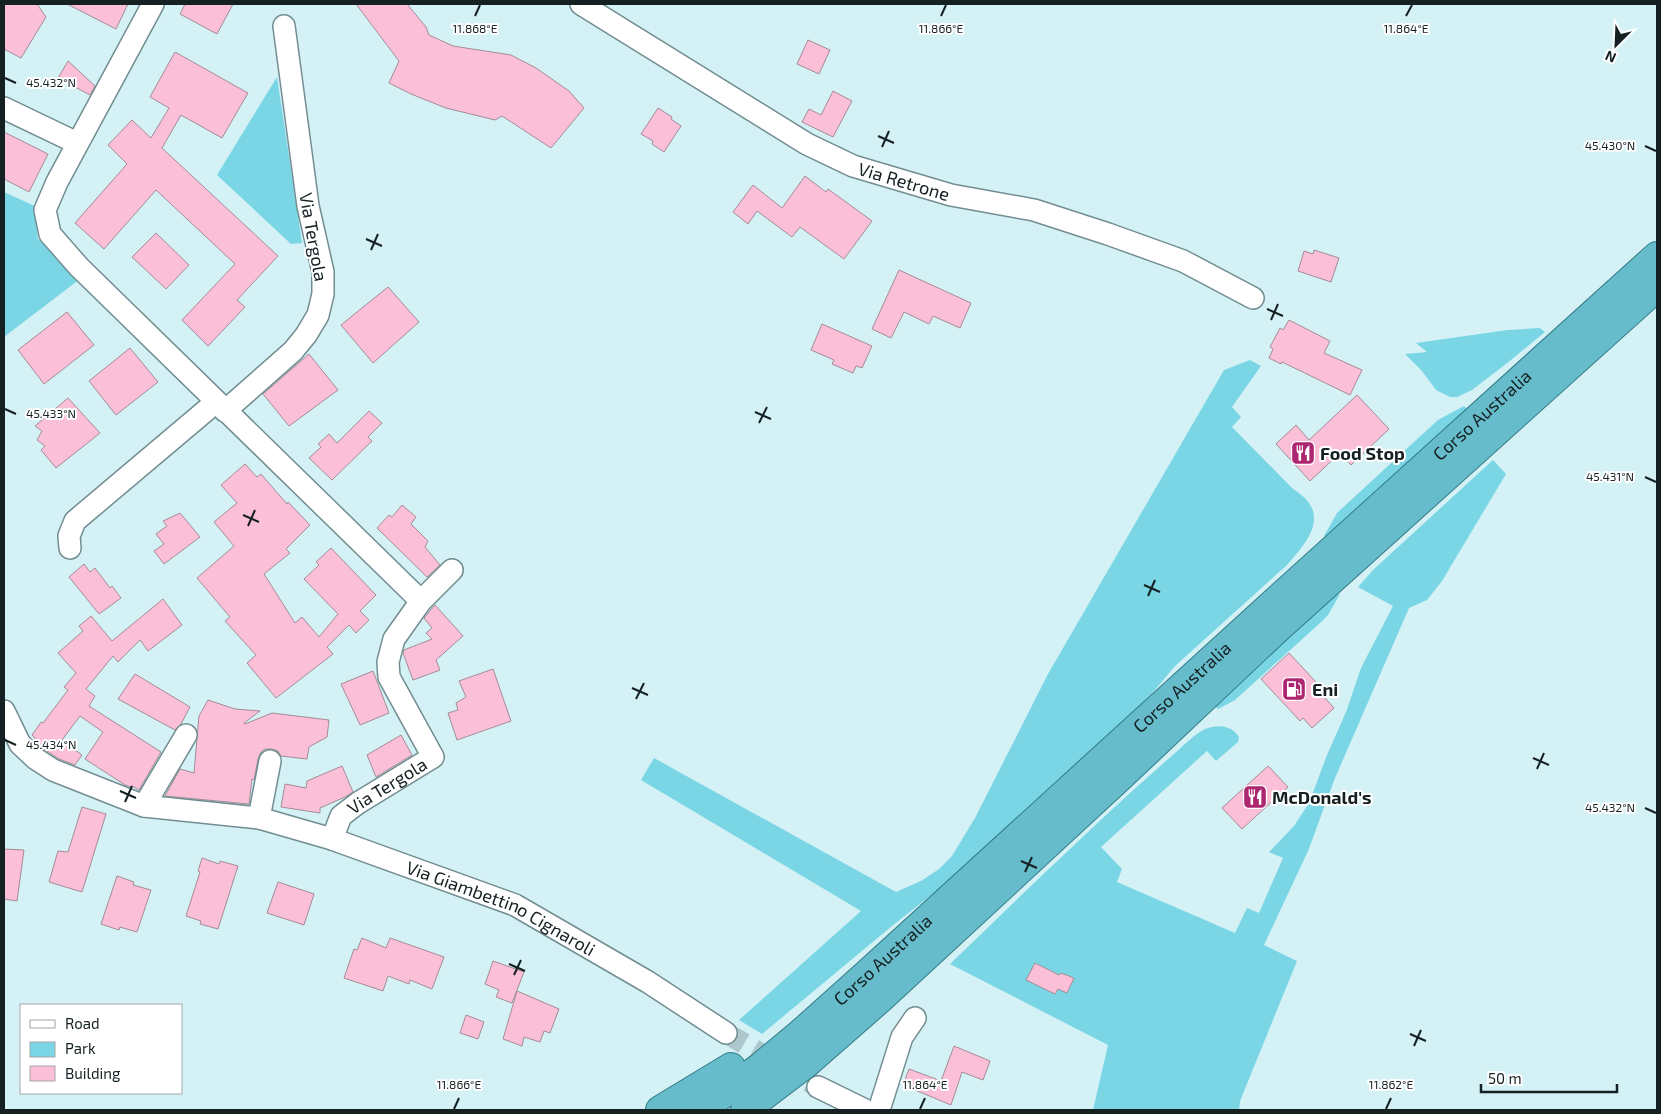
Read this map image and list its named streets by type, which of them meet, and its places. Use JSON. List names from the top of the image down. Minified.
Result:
{"streets":{"highway":["Corso Australia"],"street":["Via Retrone","Via Tergola","Via Giambettino Cignaroli"]},"crossings":[["Via Tergola","Via Giambettino Cignaroli"]],"places":{"restaurant":["Food Stop","McDonald's"],"fuel station":["Eni"]},"legend":["Road","Park","Building"],"scale_bar":"50 m","north":"bottom left","coordinates":["11.868°E","11.866°E","11.864°E","45.432°N","45.430°N","45.433°N","45.431°N","45.434°N","11.862°E"]}
